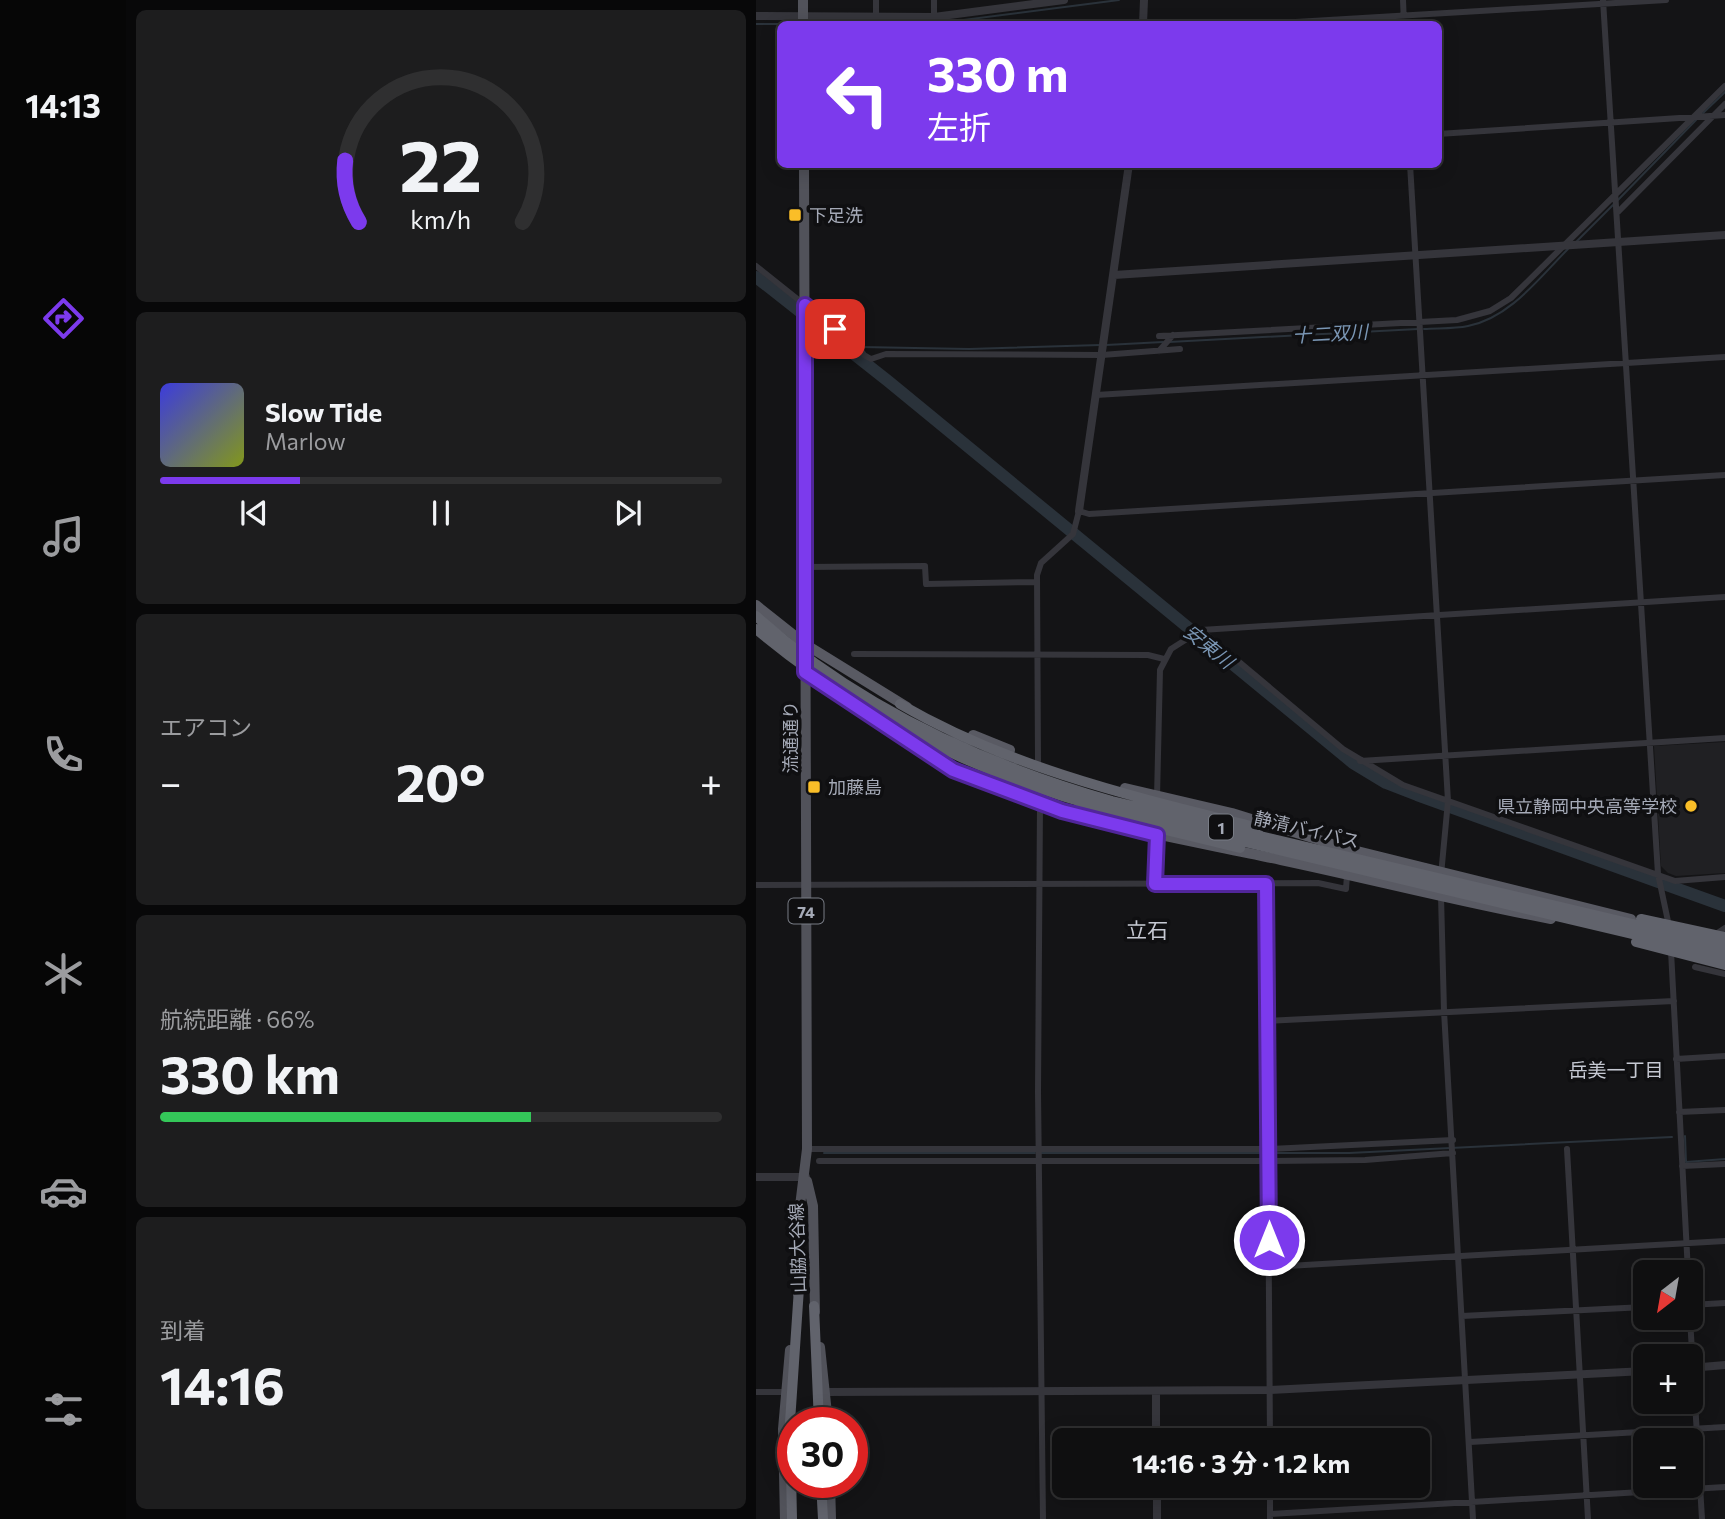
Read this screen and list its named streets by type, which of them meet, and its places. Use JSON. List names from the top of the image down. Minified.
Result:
{"streets":{"highway":["1","静清バイパス","74"],"main road":["流通通り","山脇大谷線"]},"crossings":[["流通通り","1"],["流通通り","山脇大谷線"],["1","静清バイパス"],["74","山脇大谷線"]],"districts":["立石","岳美一丁目"],"water":["十二双川","安東川"],"places":{"transit":["下足洗","加藤島"],"other":["県立静岡中央高等学校"]},"north":"bottom left","page":{"tabs":"14:13","turn":["330 m","左折"],"song":["Slow Tide","Marlow"],"tile":["エアコン",["航続距離 · 66%","330 km"],["到着","14:16"]],"heat":["−","20°","+"],"map_buttons":["+","−"],"limit":"30","trip":"14:16 · 3 分 · 1.2 km","gauge":["22","km/h"]}}
